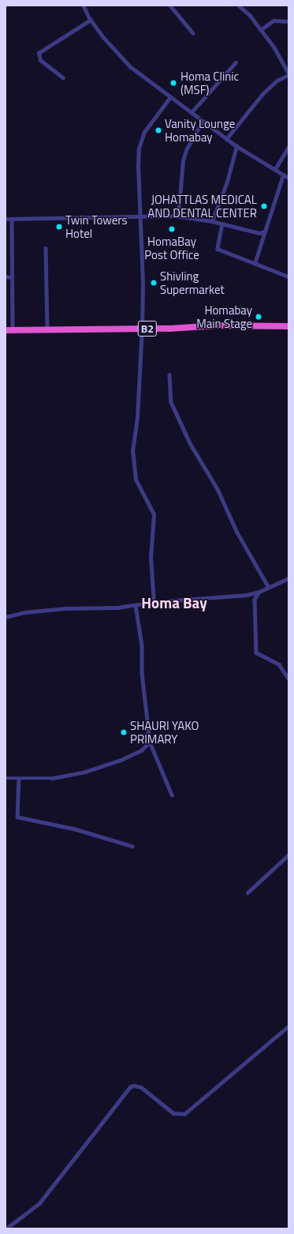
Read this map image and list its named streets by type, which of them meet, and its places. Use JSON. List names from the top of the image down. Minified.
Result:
{"streets":{"highway":["B2"]},"districts":["Homa Bay"],"places":["Homa Clinic (MSF)","Vanity Lounge Homabay","JOHATTLAS MEDICAL AND DENTAL CENTER","Twin Towers Hotel","HomaBay Post Office","Shivling Supermarket","Homabay Main Stage","SHAURI YAKO PRIMARY"]}
